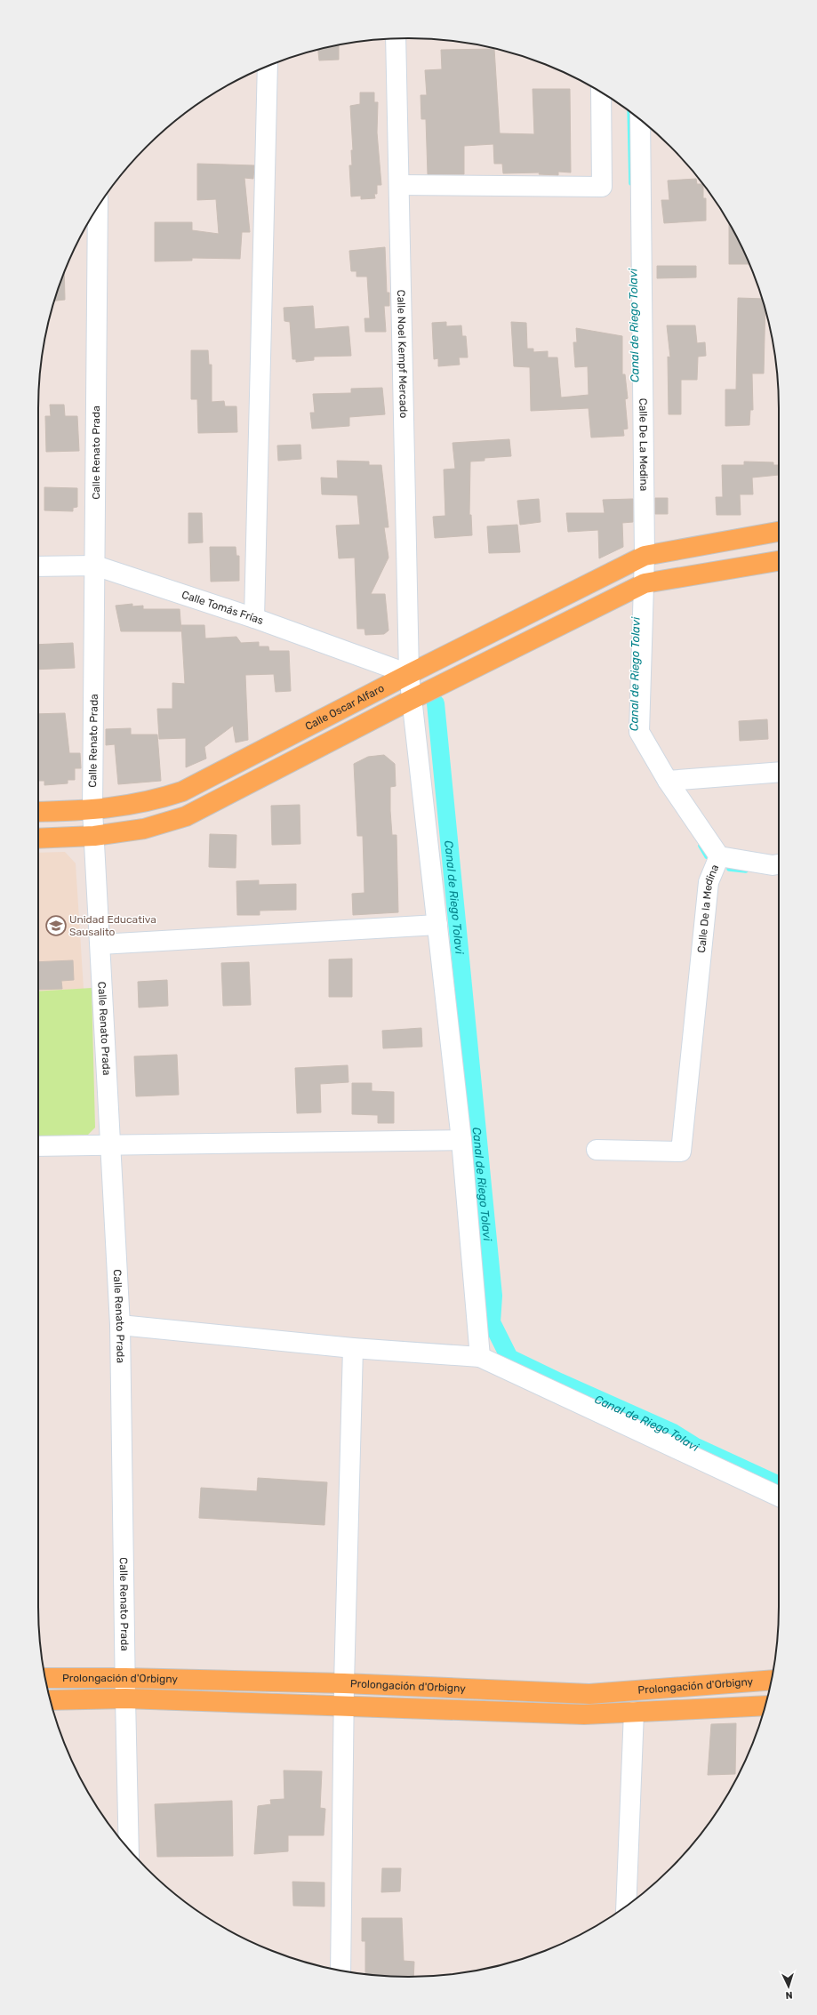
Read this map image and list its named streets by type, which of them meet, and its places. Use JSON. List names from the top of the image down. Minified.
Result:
{"streets":{"main road":["Calle Oscar Alfaro","Prolongación d'Orbigny"],"street":["Calle Noel Kempf Mercado","Calle De La Medina","Calle Renato Prada","Calle Tomás Frías","Calle De la Medina"]},"crossings":[["Calle Noel Kempf Mercado","Calle Tomás Frías"],["Calle Noel Kempf Mercado","Calle Oscar Alfaro"],["Calle De La Medina","Calle Oscar Alfaro"],["Calle De La Medina","Calle De la Medina"],["Calle Renato Prada","Calle Tomás Frías"],["Calle Renato Prada","Calle Oscar Alfaro"],["Calle Renato Prada","Prolongación d'Orbigny"],["Calle Tomás Frías","Calle Oscar Alfaro"]],"water":["Canal de Riego Tolavi"],"places":{"school or university":["Unidad Educativa Sausalito"]},"north":"bottom"}
